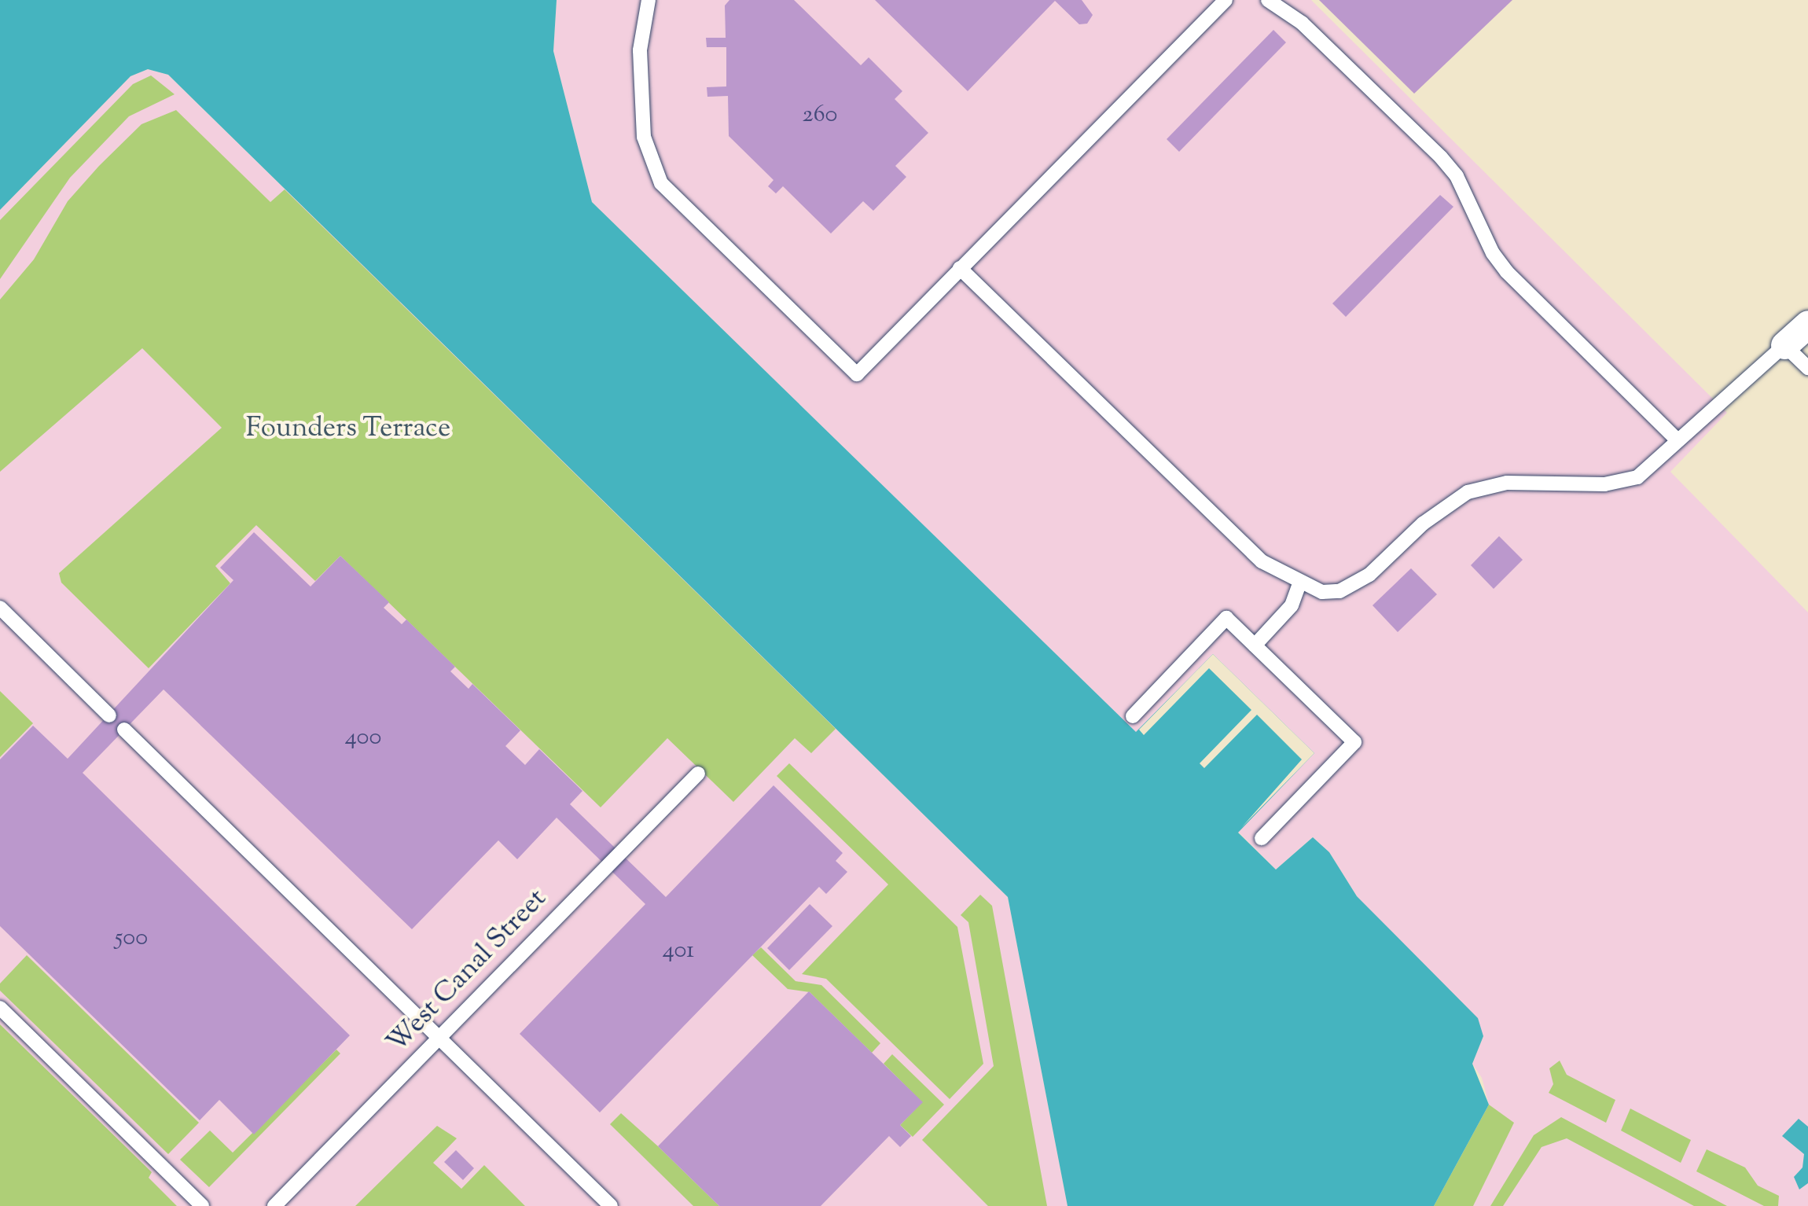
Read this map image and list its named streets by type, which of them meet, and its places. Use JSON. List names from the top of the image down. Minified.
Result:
{"streets":{"lane":["West Canal Street"]},"parks":["Founders Terrace"],"house_numbers":["260","400","500","401"]}
